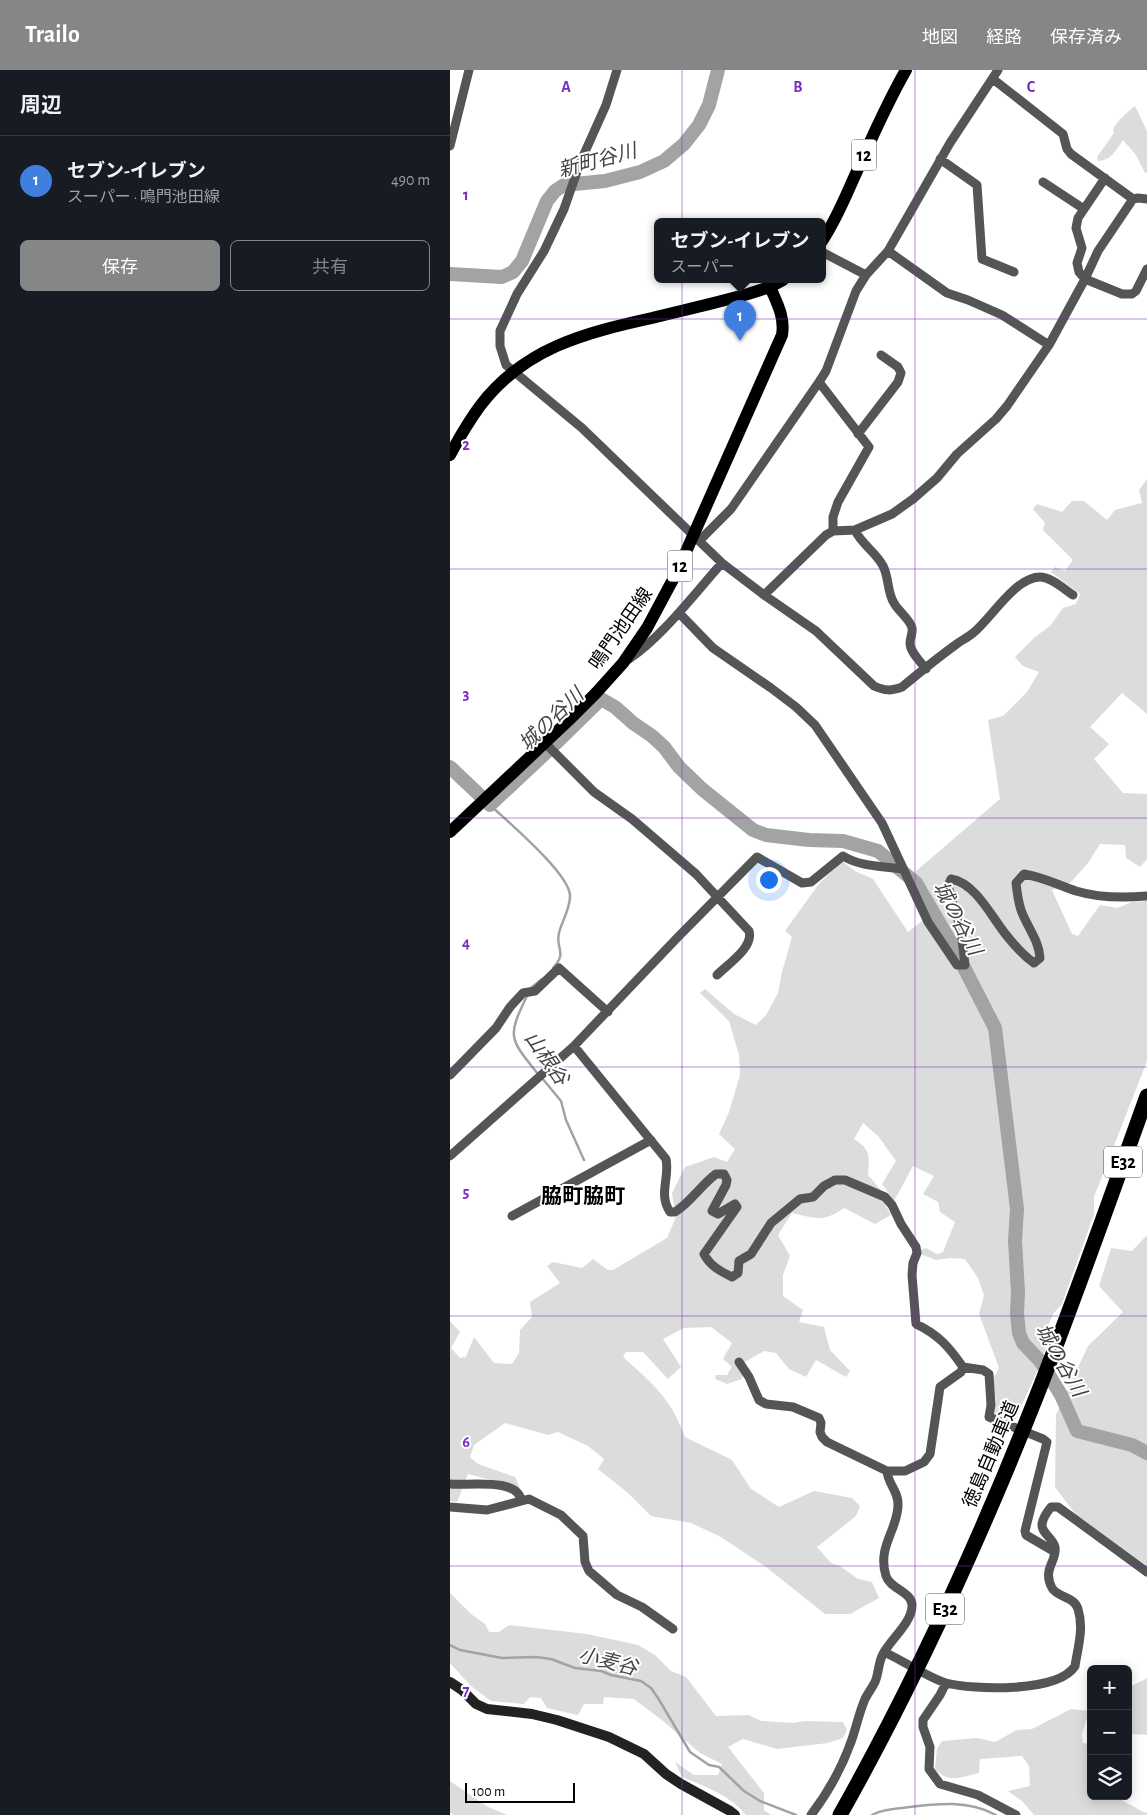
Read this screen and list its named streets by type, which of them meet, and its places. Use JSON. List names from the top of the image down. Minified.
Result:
{"streets":{"highway":["E32","徳島自動車道"],"main road":["12","鳴門池田線"]},"districts":["脇町脇町"],"water":["新町谷川","城の谷川","山根谷","小麦谷"],"scale_bar":"100 m","page":{"header":"Trailo","nav":["地図","経路","保存済み"],"heading":"周辺","list":[{"mark":"1","name":"セブン-イレブン","note":"スーパー · 鳴門池田線","value":"490 m"}],"popup":["セブン-イレブン","スーパー"],"buttons":["保存","共有"],"pins":"1","map_buttons":["+","−"],"scale":"100 m"},"grid":{"columns":["A","B","C"],"rows":["1","2","3","4","5","6","7"]}}
